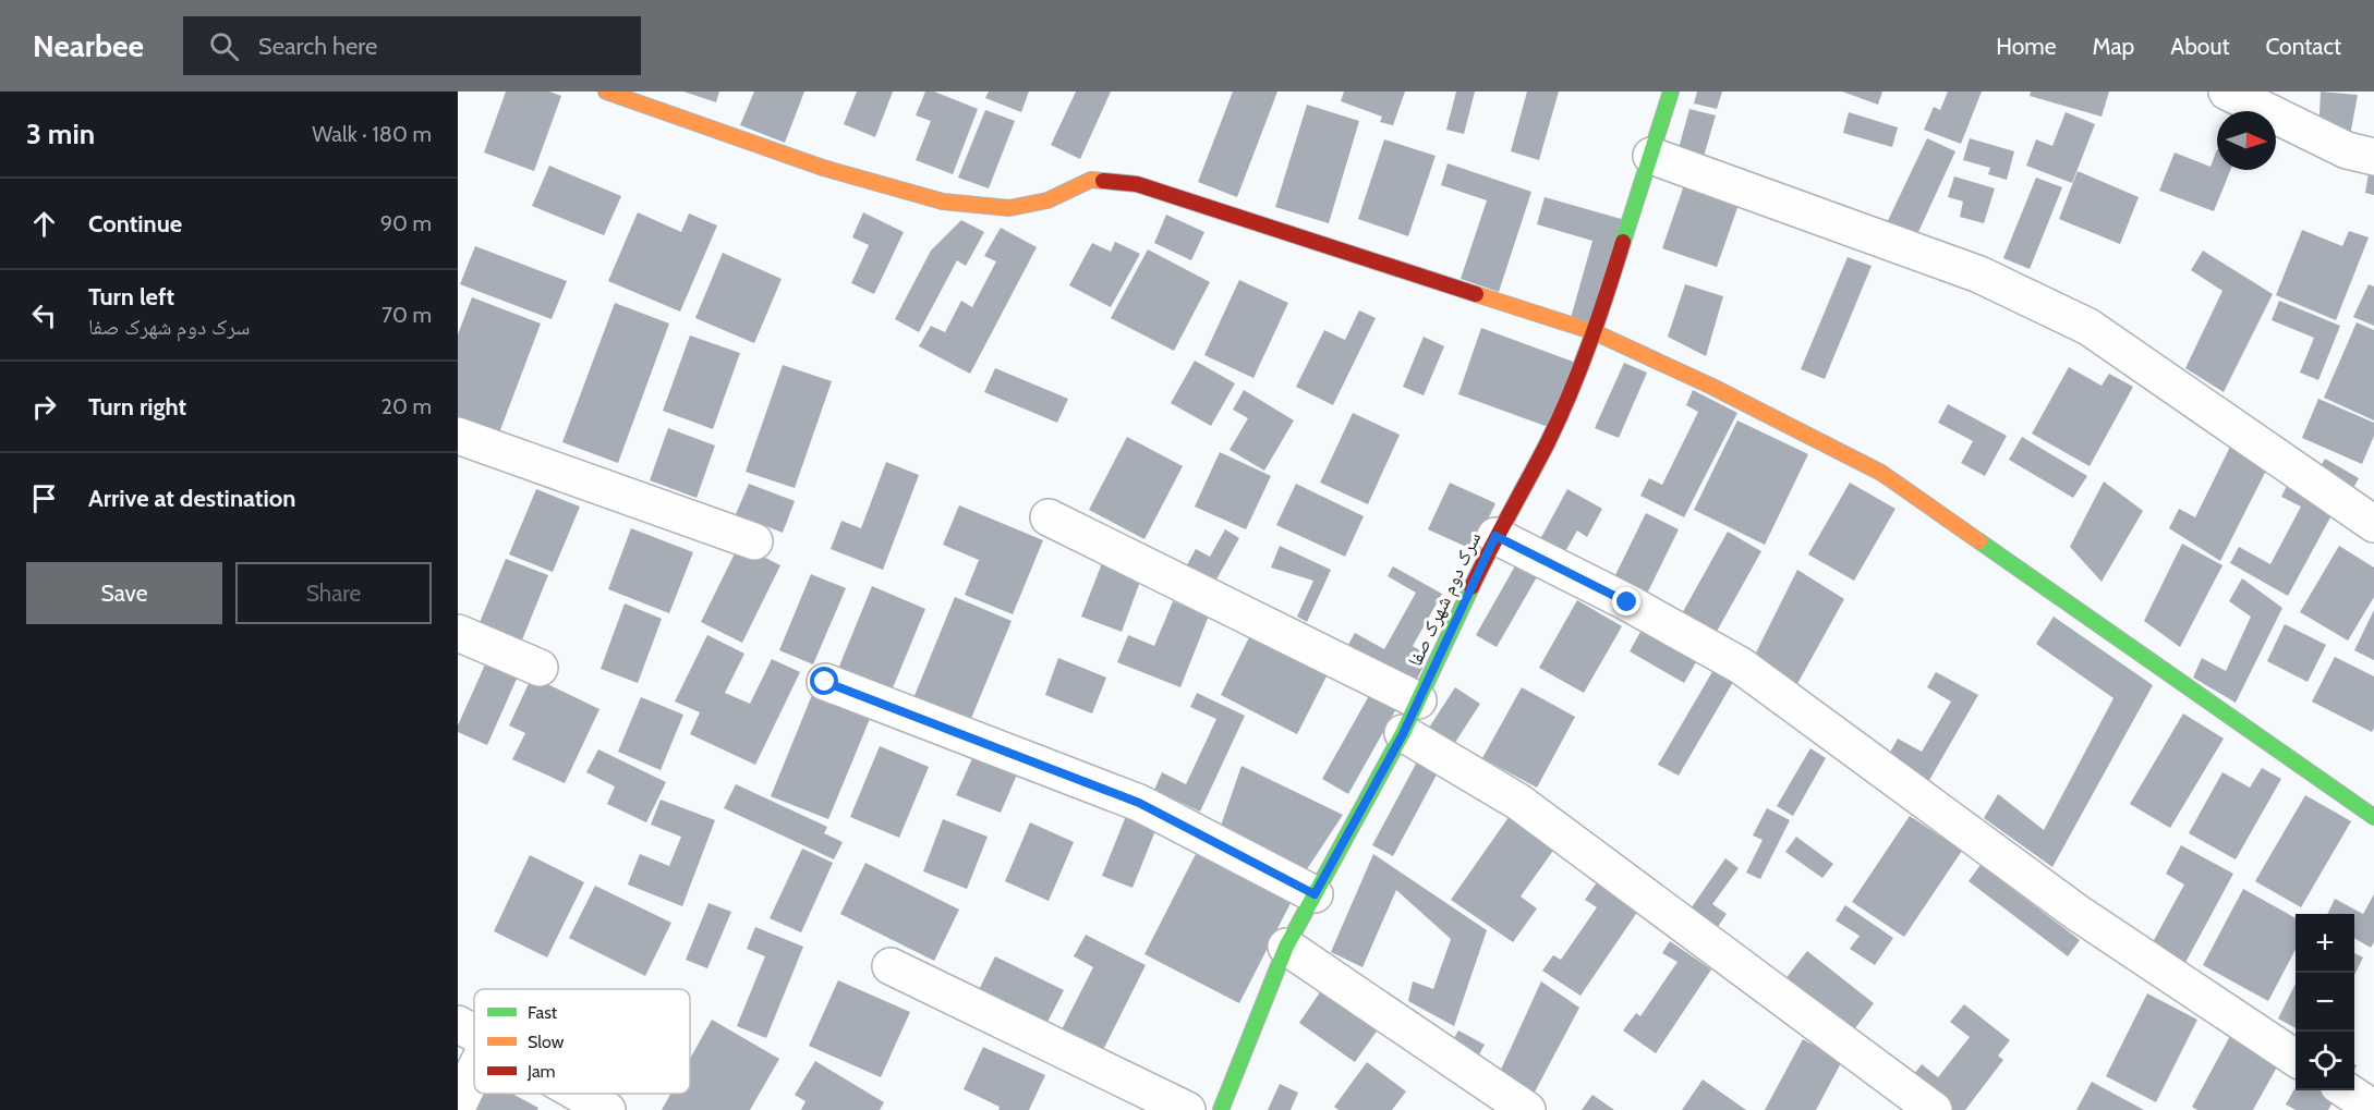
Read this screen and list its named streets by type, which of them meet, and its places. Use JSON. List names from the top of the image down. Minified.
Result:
{"streets":{"street":["سرک دوم شهرک صفا"]},"legend":["Fast","Slow","Jam"],"north":"right","page":{"header":"Nearbee","search":"Search here","nav":["Home","Map","About","Contact"],"heading":["3 min","Walk · 180 m"],"list":[["Continue","90 m"],["Turn left","سرک دوم شهرک صفا","70 m"],["Turn right","20 m"],"Arrive at destination"],"buttons":["Save","Share"],"map_buttons":["+","−"]}}
